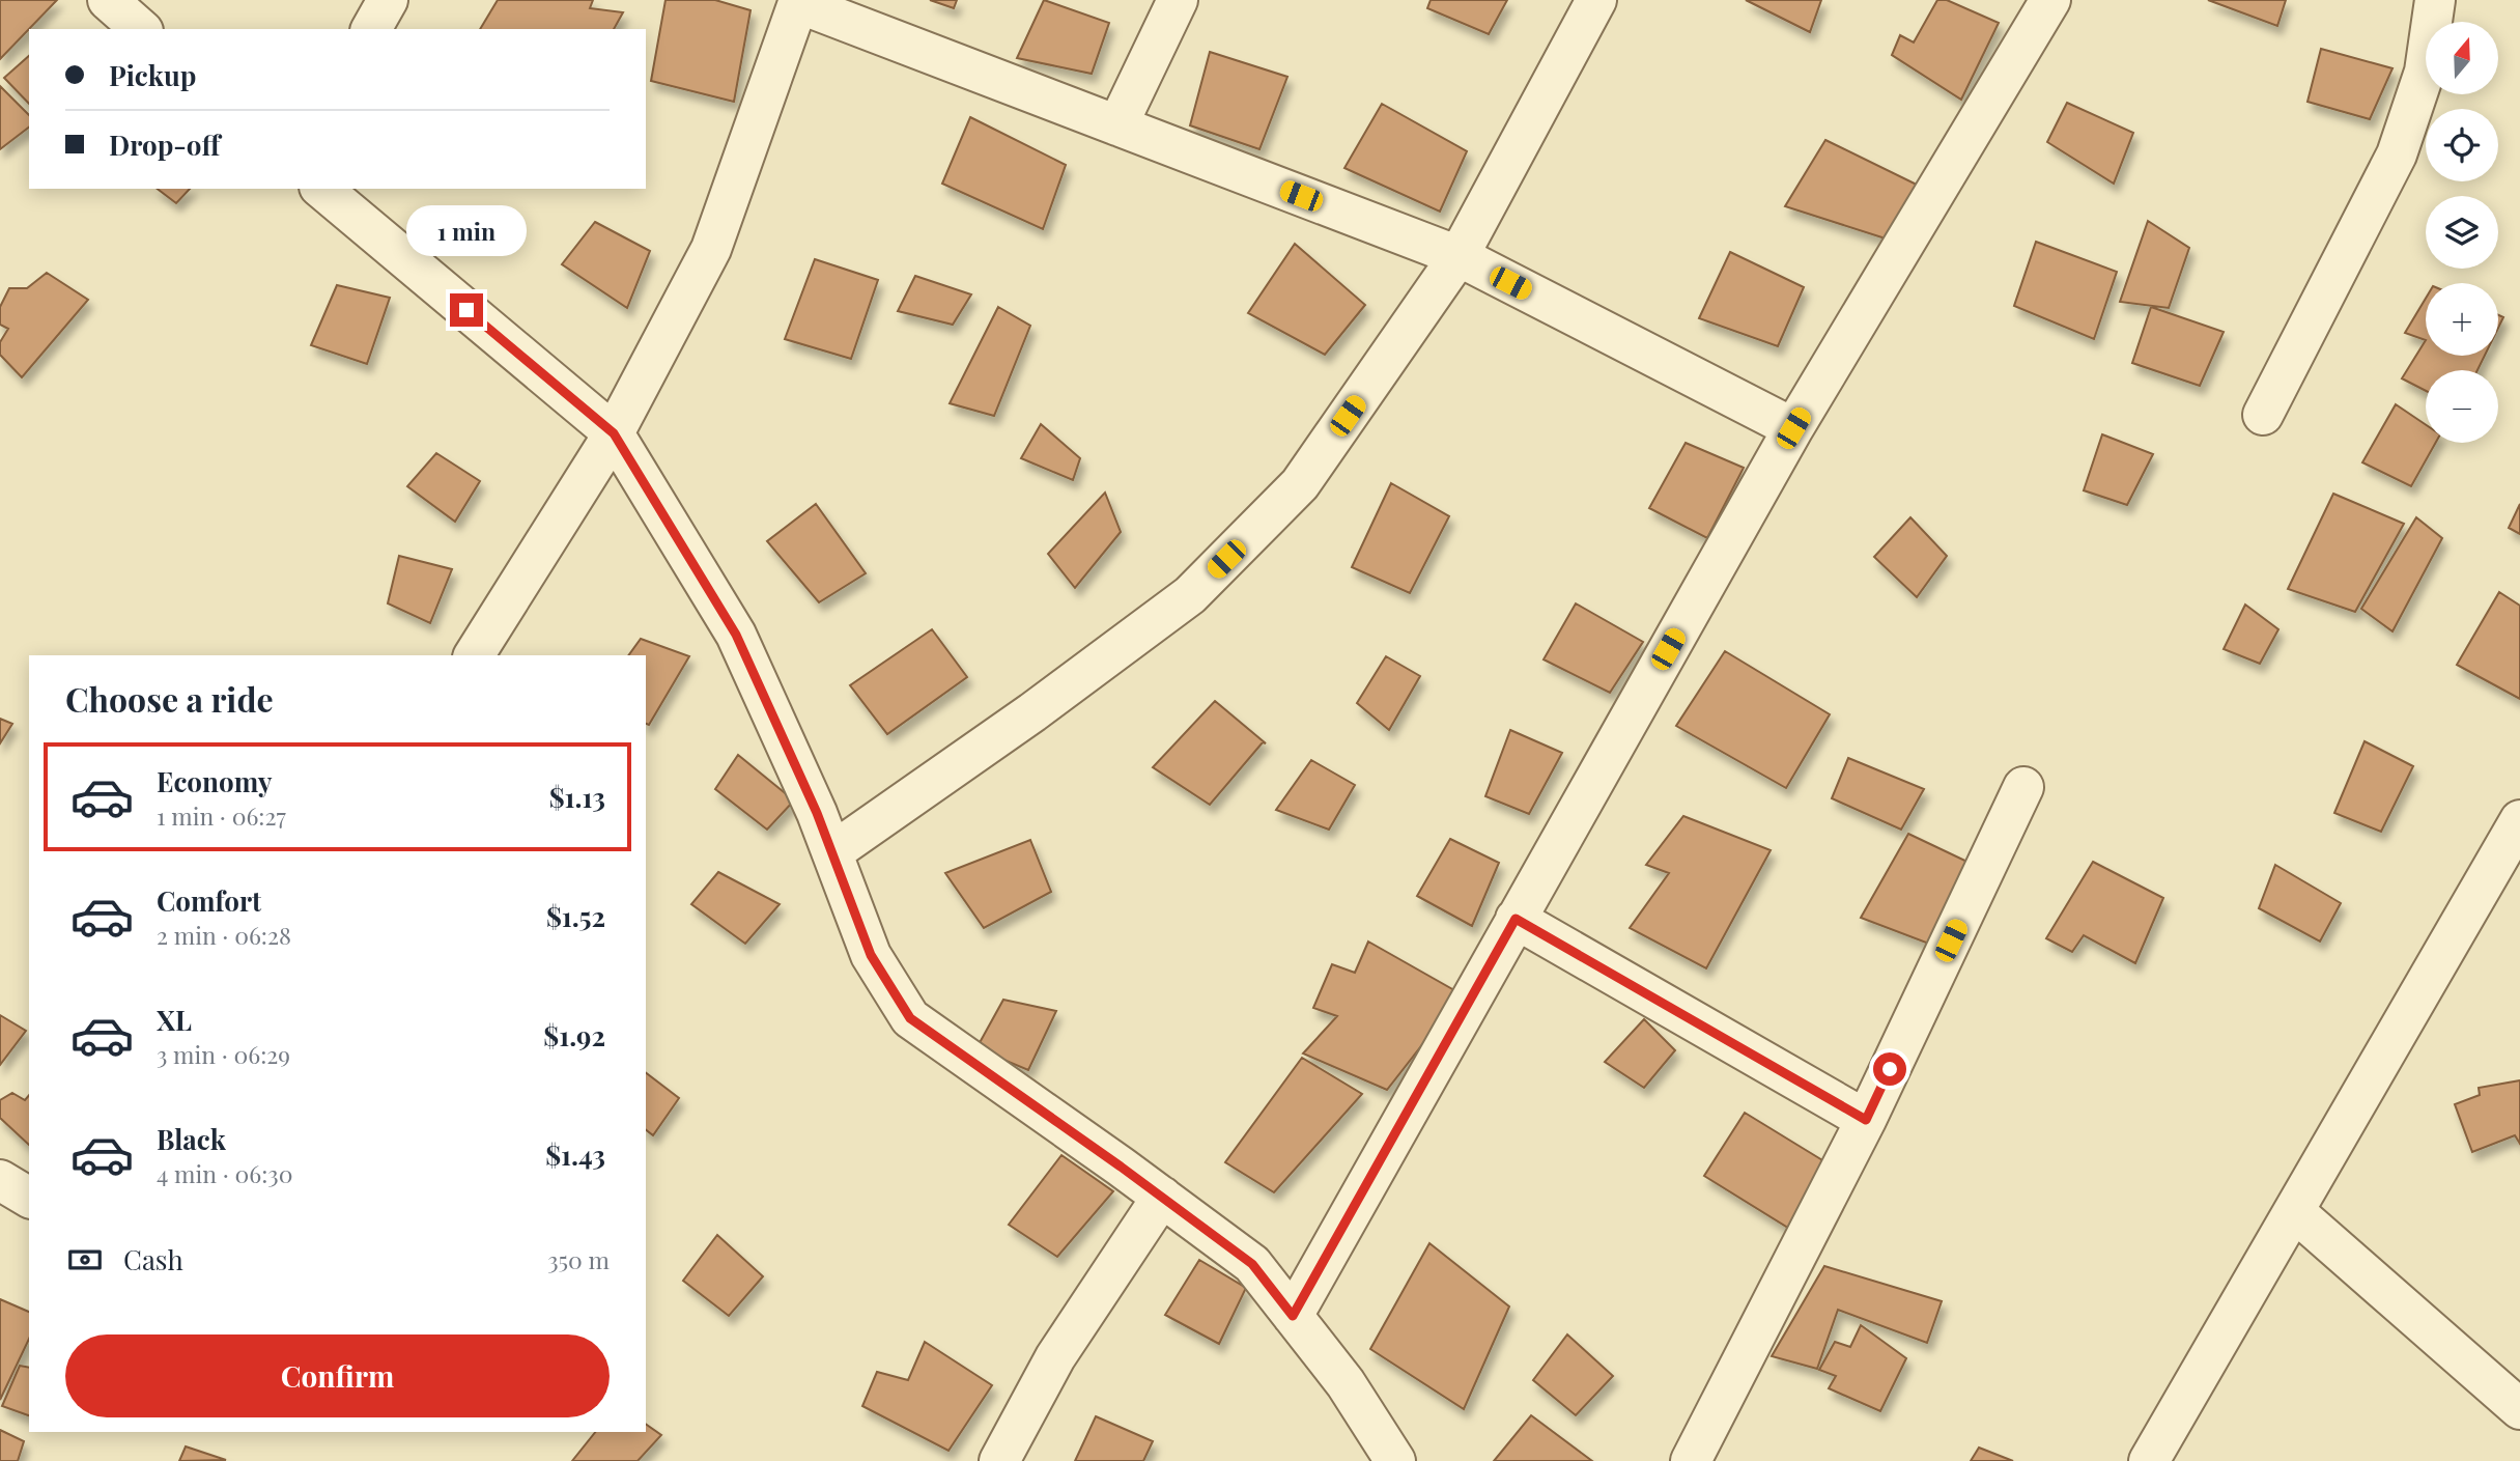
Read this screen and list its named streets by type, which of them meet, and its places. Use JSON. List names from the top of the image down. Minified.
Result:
{"north":"top","page":{"map_buttons":["+","−"],"banner":["Pickup","Drop-off"],"bubble":"1 min","heading":"Choose a ride","list":[{"name":"Economy","note":"1 min · 06:27","value":"$1.13"},{"name":"Comfort","note":"2 min · 06:28","value":"$1.52"},{"name":"XL","note":"3 min · 06:29","value":"$1.92"},{"name":"Black","note":"4 min · 06:30","value":"$1.43"}],"pay":["Cash","350 m"],"buttons":"Confirm"}}
